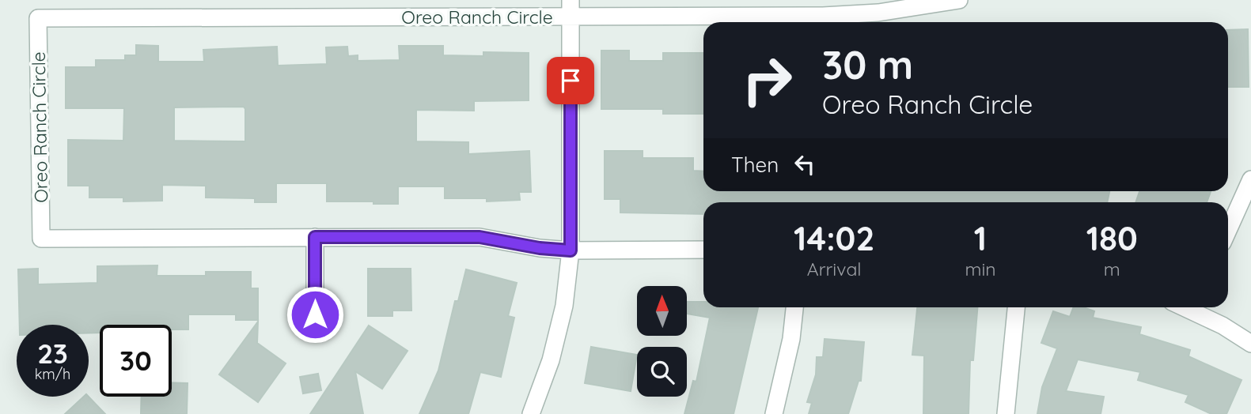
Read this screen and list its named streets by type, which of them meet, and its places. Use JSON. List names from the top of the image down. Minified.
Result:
{"streets":{"street":["Oreo Ranch Circle"]},"north":"top","page":{"turn":["30 m","Oreo Ranch Circle"],"then":"Then","eta":["14:02","Arrival","1","min","180","m"],"speed":"23 km/h","limit":"30"}}
